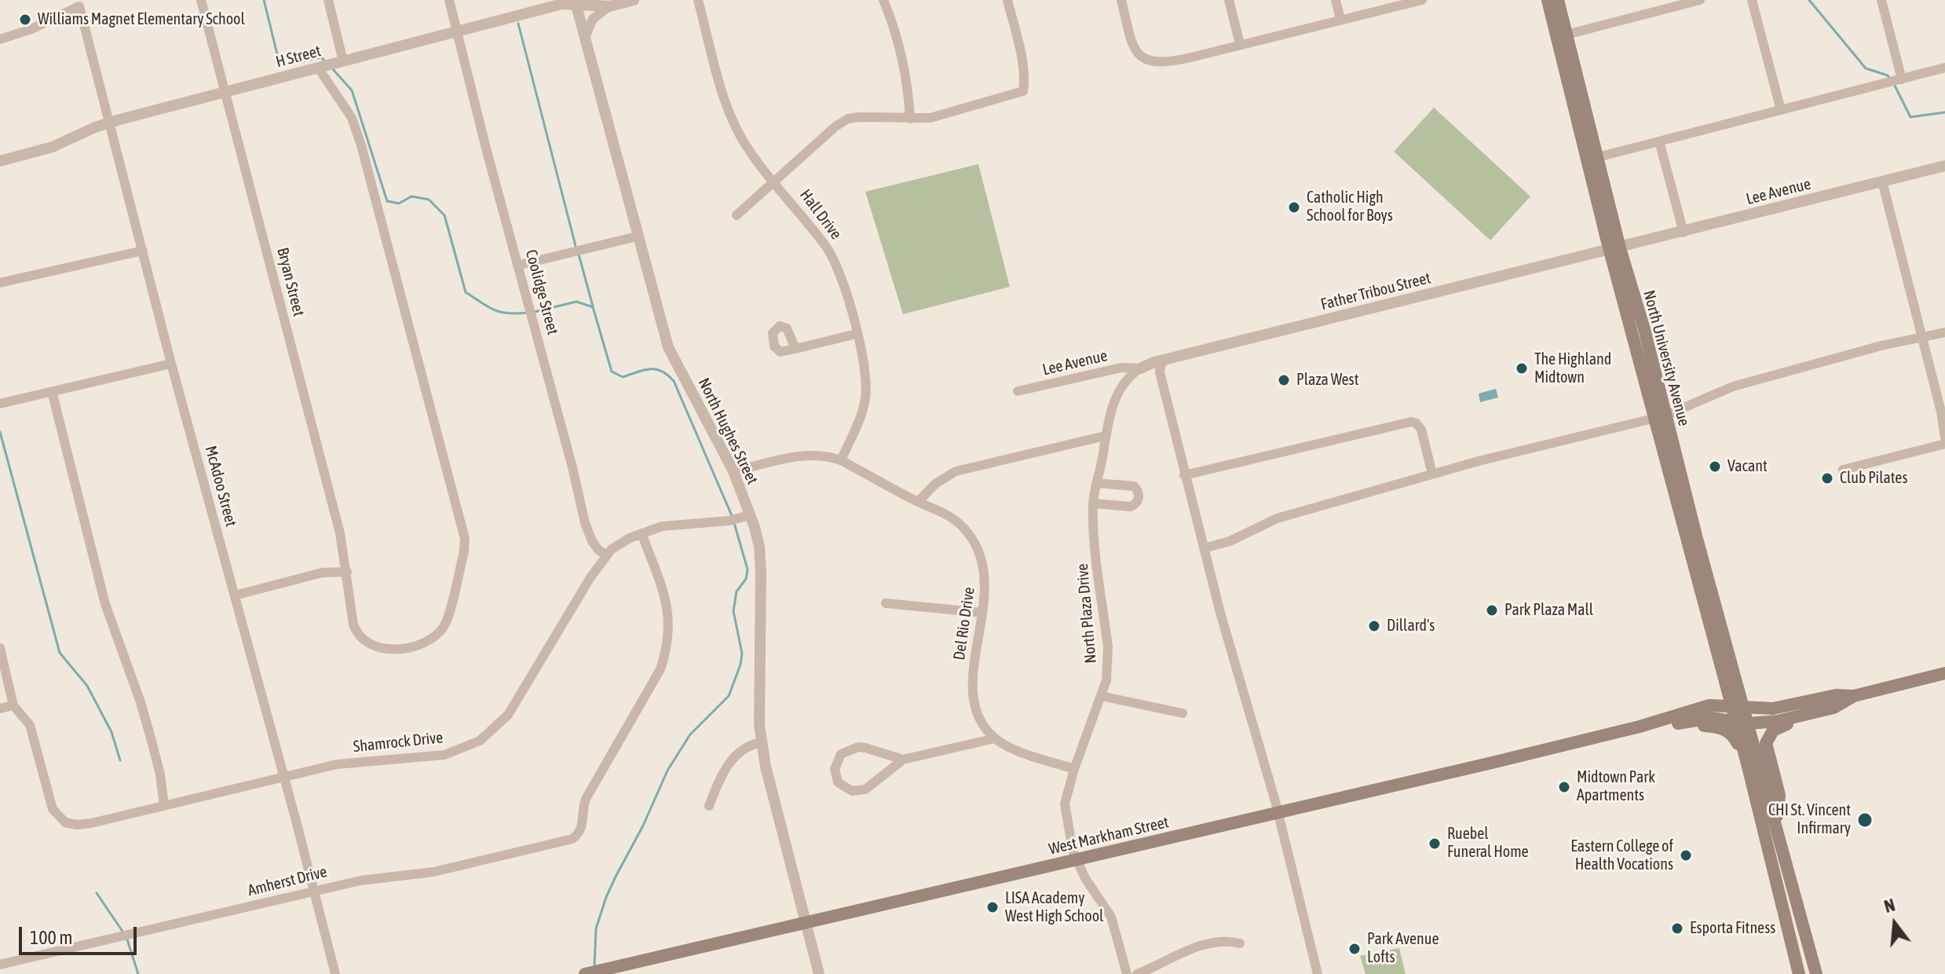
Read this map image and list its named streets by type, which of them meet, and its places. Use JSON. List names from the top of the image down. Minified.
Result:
{"streets":{"main road":["North University Avenue","West Markham Street"],"street":["H Street","Lee Avenue","Hall Drive","Bryan Street","Father Tribou Street","Coolidge Street","North Hughes Street","McAdoo Street","North Plaza Drive","Del Rio Drive","Shamrock Drive","Amherst Drive"]},"crossings":[["H Street","Bryan Street"],["H Street","Coolidge Street"],["H Street","North Hughes Street"],["H Street","McAdoo Street"],["Lee Avenue","Father Tribou Street"],["Lee Avenue","North University Avenue"],["Lee Avenue","North Plaza Drive"],["Hall Drive","Del Rio Drive"],["Father Tribou Street","North University Avenue"],["Father Tribou Street","North Plaza Drive"],["Coolidge Street","Shamrock Drive"],["North University Avenue","West Markham Street"],["North Hughes Street","Del Rio Drive"],["North Hughes Street","Shamrock Drive"],["North Hughes Street","West Markham Street"],["McAdoo Street","Shamrock Drive"],["McAdoo Street","Amherst Drive"],["North Plaza Drive","West Markham Street"],["Shamrock Drive","Amherst Drive"]],"places":["Williams Magnet Elementary School","Catholic High School for Boys","The Highland Midtown","Plaza West","Vacant","Club Pilates","Park Plaza Mall","Dillard's","Midtown Park Apartments","CHI St. Vincent Infirmary","Ruebel Funeral Home","Eastern College of Health Vocations","LISA Academy West High School","Esporta Fitness","Park Avenue Lofts"],"scale_bar":"100 m","north":"top"}
